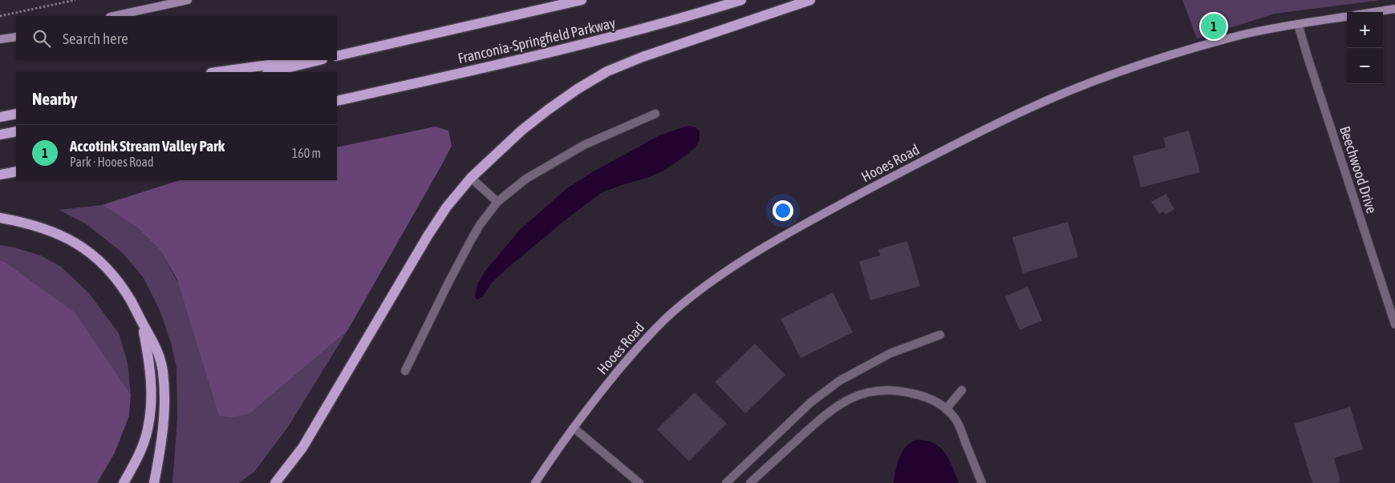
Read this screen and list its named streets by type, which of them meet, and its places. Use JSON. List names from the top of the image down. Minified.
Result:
{"streets":{"main road":["Franconia-Springfield Parkway"],"street":["Hooes Road","Beechwood Drive"]},"crossings":[["Hooes Road","Beechwood Drive"]],"page":{"map_buttons":["+","−"],"pins":"1","search":"Search here","heading":"Nearby","list":[{"mark":"1","name":"Accotink Stream Valley Park","note":"Park · Hooes Road","value":"160 m"}]}}
